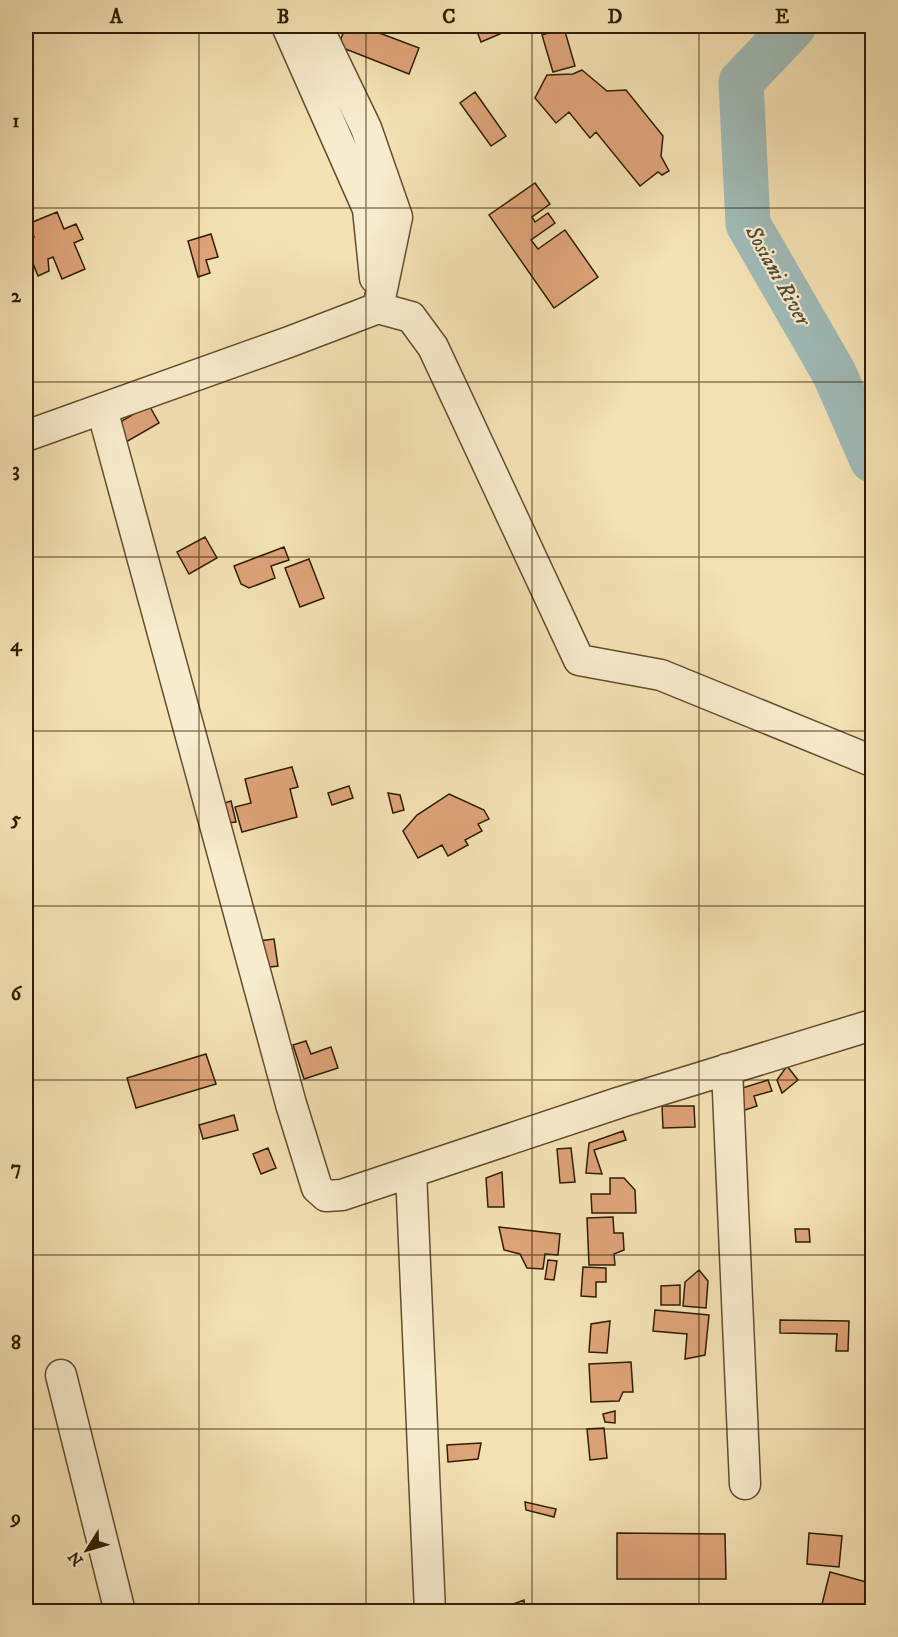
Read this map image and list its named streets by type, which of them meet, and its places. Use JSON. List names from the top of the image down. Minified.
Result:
{"water":["Sosiani River"],"north":"bottom left","grid":{"columns":["A","B","C","D","E"],"rows":["1","2","3","4","5","6","7","8","9"]}}
